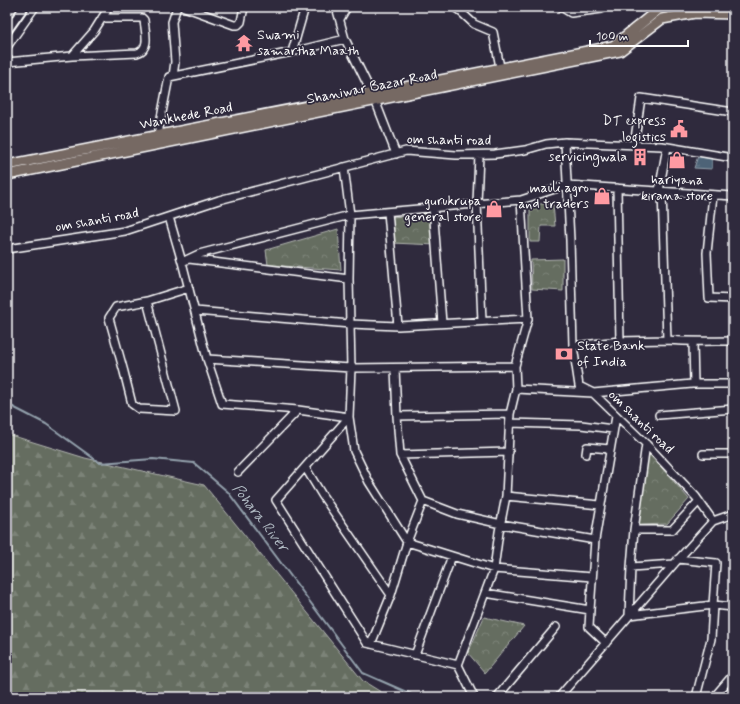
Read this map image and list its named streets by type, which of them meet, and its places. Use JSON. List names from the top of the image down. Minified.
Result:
{"streets":{"main road":["Shaniwar Bazar Road","Wankhede Road"],"street":["om shanti road"]},"crossings":[["Shaniwar Bazar Road","Wankhede Road"]],"water":["Pohara River"],"places":{"temple":["Swami samartha Maath"],"public building":["DT express logistics"],"building":["servicingwala"],"shop":["hariyana kirana store","mauli agro and traders","gurukrupa general store"],"bank":["State Bank of India"]},"scale_bar":"100 m"}
